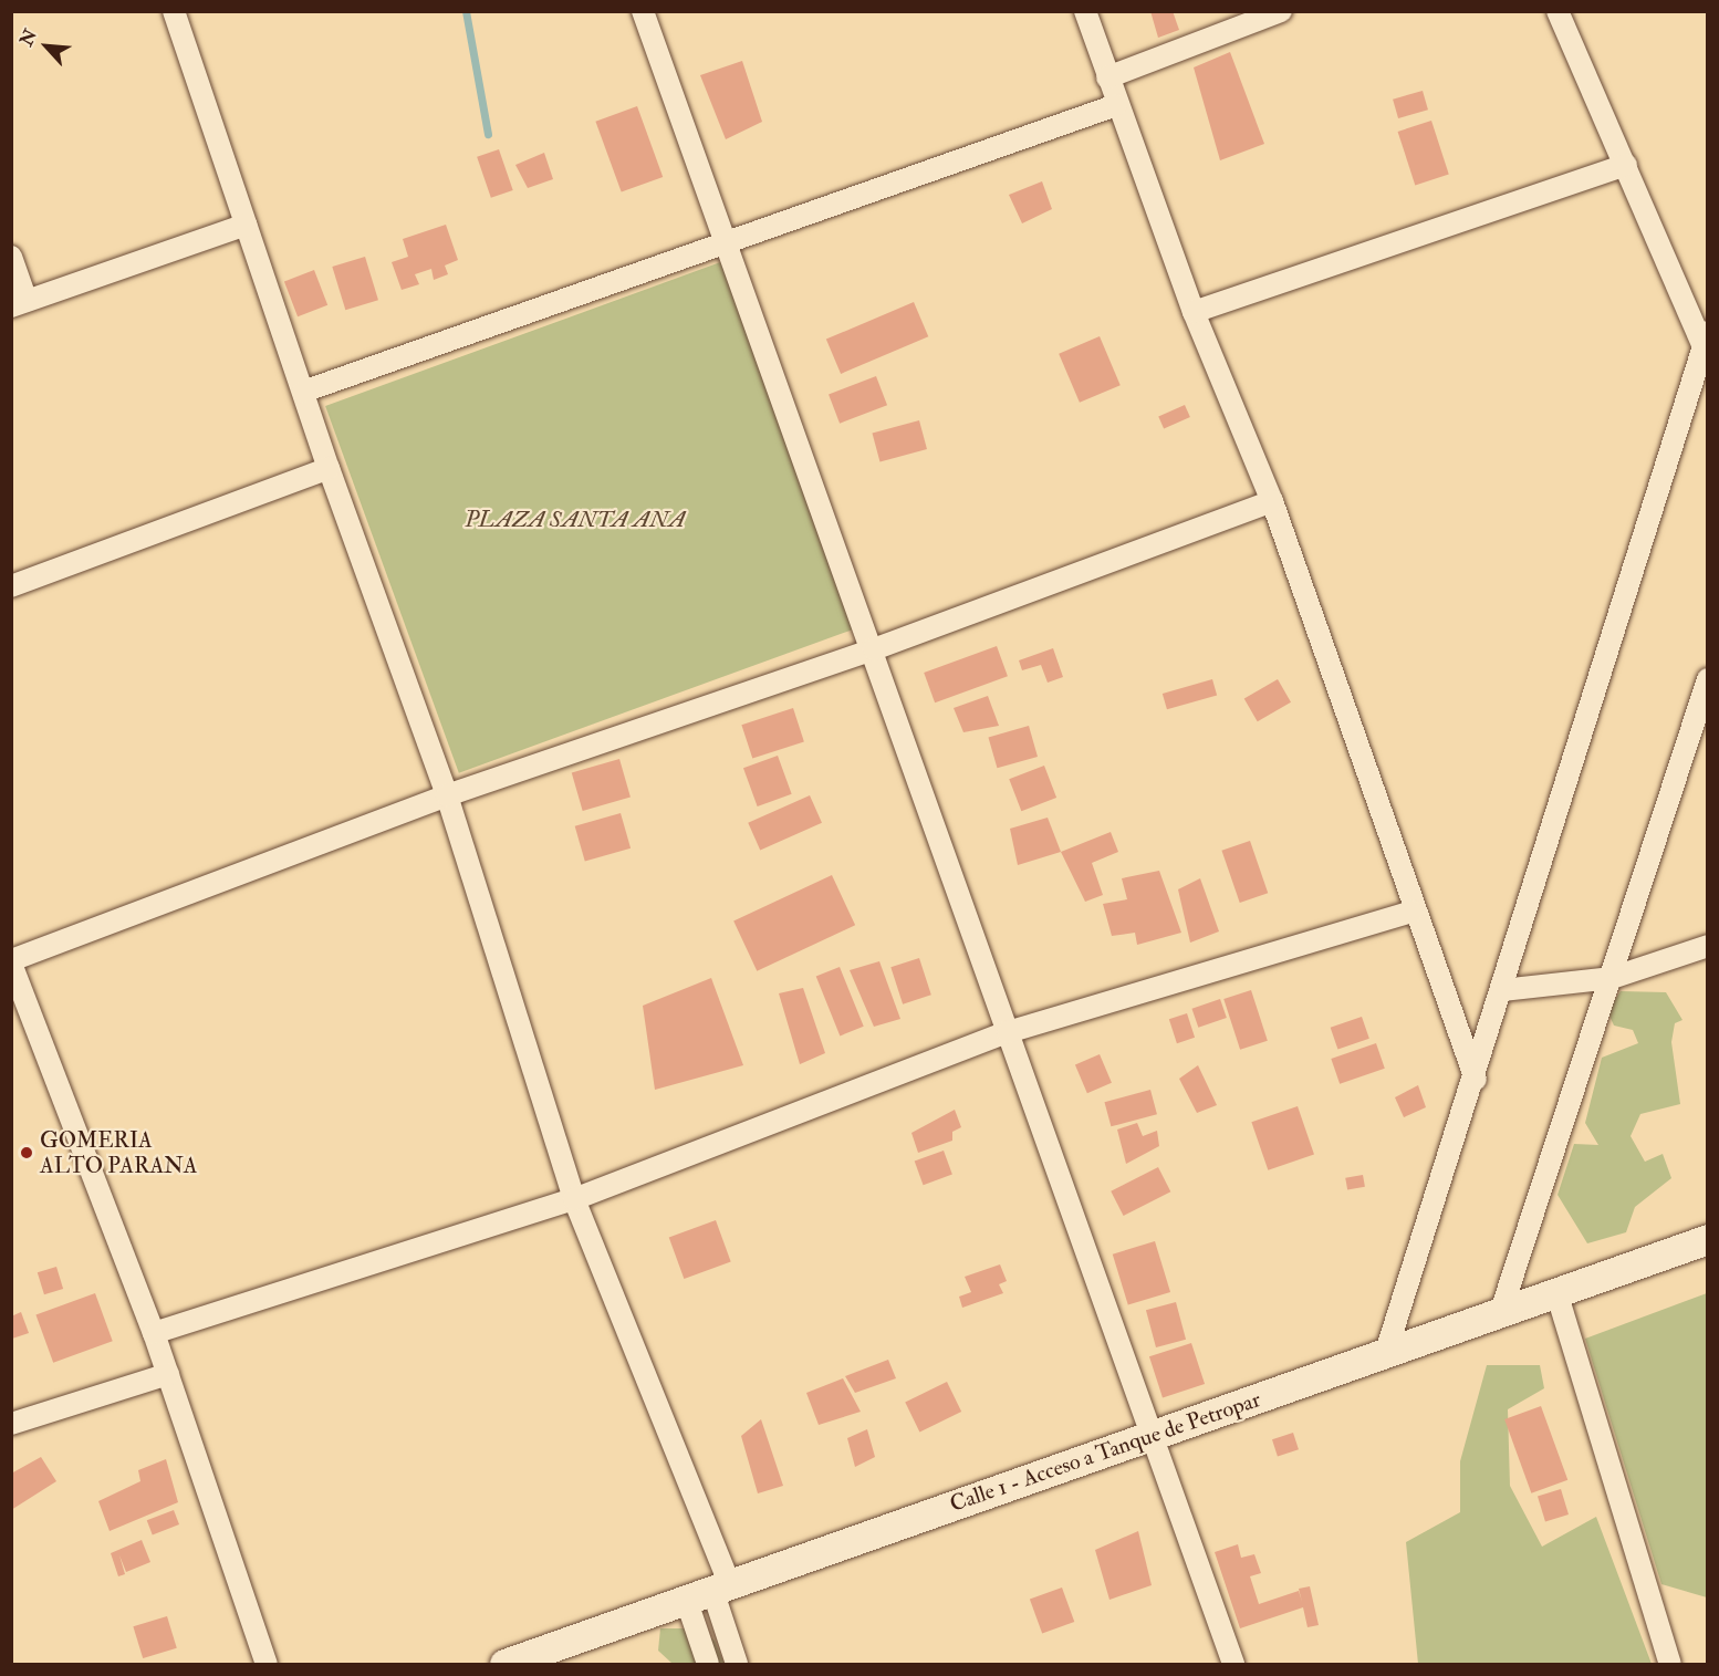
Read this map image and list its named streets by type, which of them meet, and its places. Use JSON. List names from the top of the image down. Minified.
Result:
{"streets":{"street":["Calle 1 - Acceso a Tanque de Petropar"]},"parks":["PLAZA SANTA ANA"],"places":["GOMERIA ALTO PARANA"],"north":"top left"}
